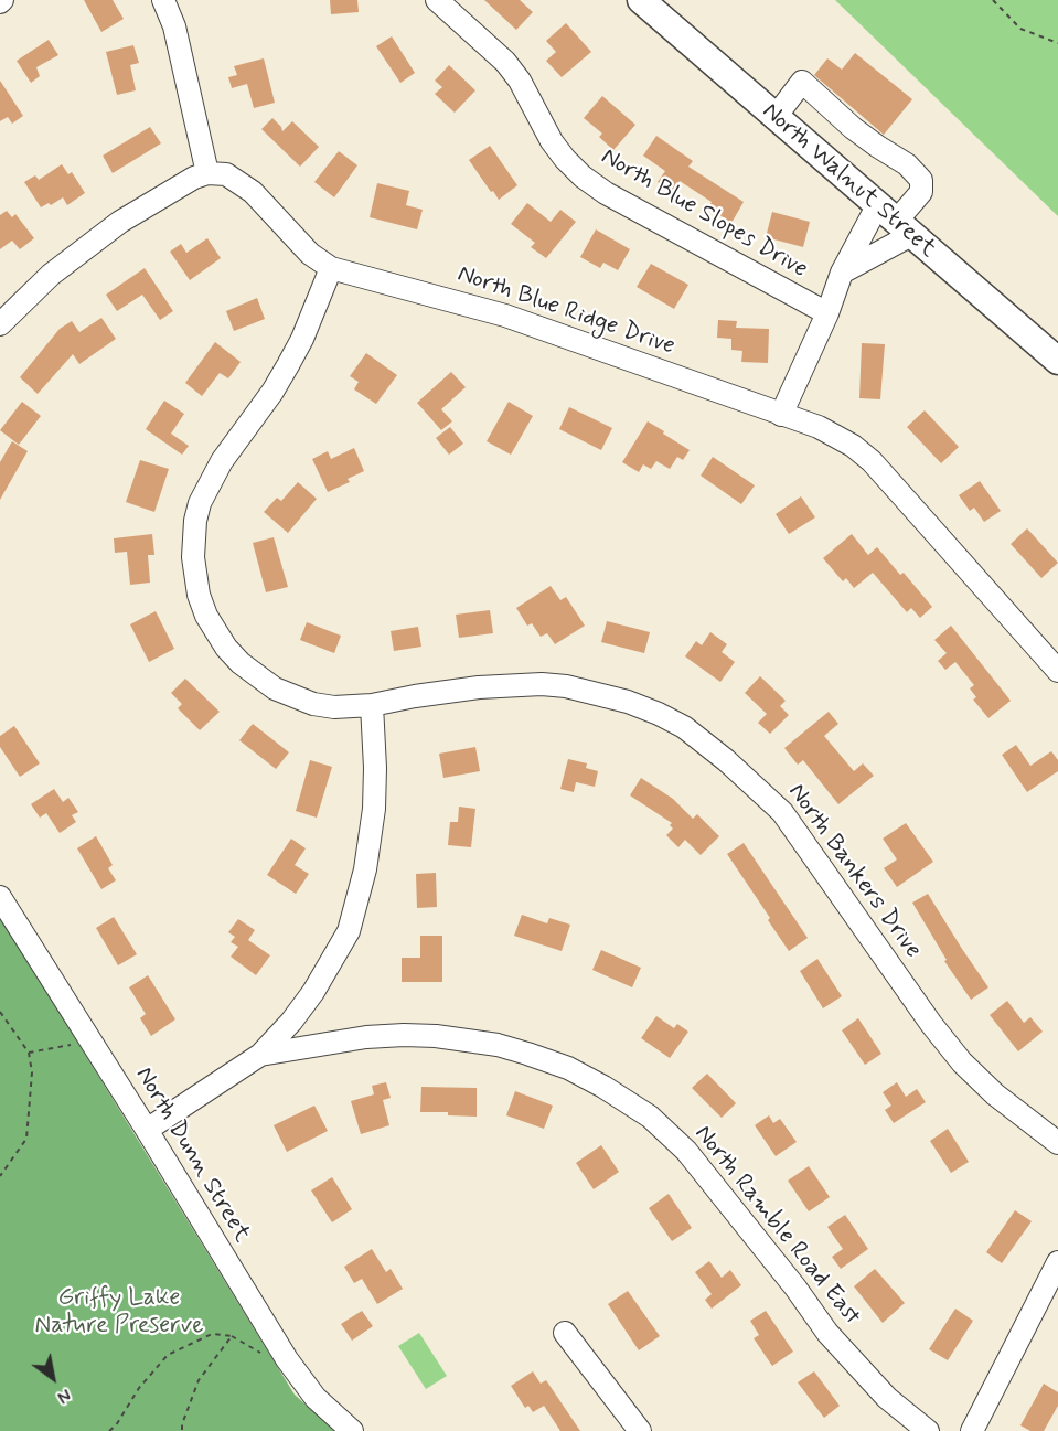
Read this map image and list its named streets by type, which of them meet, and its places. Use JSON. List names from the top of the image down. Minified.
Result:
{"streets":{"main road":["North Walnut Street"],"street":["North Blue Slopes Drive","North Blue Ridge Drive","North Bankers Drive","North Dunn Street","North Ramble Road East"]},"crossings":[["North Blue Ridge Drive","North Bankers Drive"]],"parks":["Griffy Lake Nature Preserve"],"north":"bottom right"}
